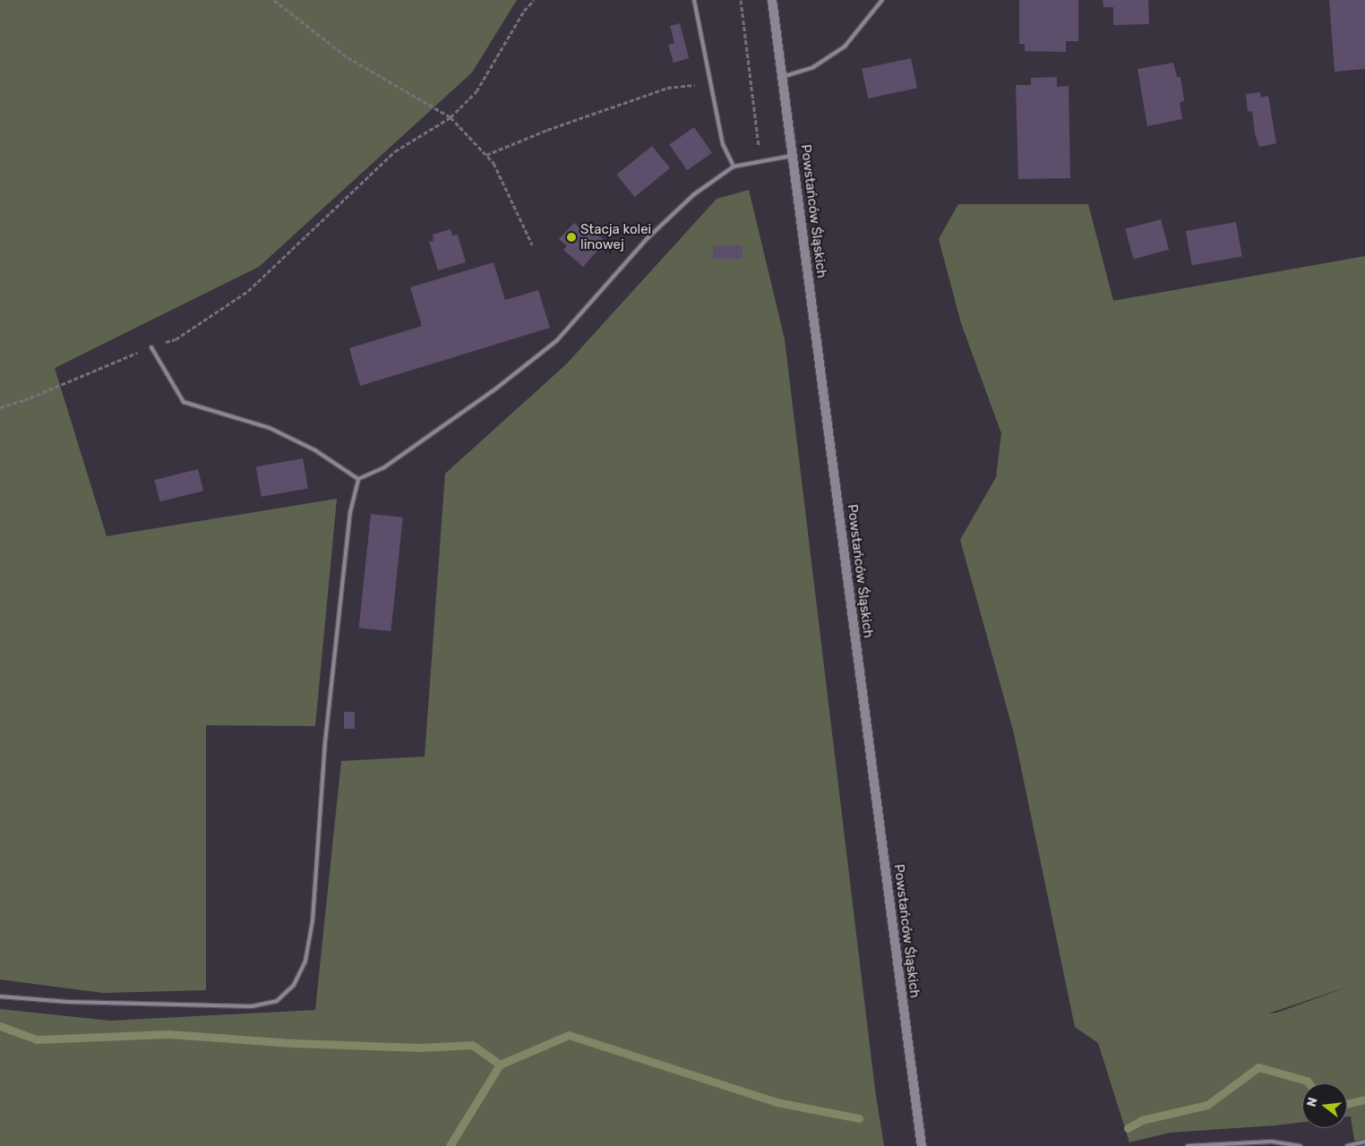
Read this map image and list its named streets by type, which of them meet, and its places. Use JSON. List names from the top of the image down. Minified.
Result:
{"streets":{"street":["Powstańców Śląskich"]},"places":["Stacja kolei linowej"],"north":"left"}
